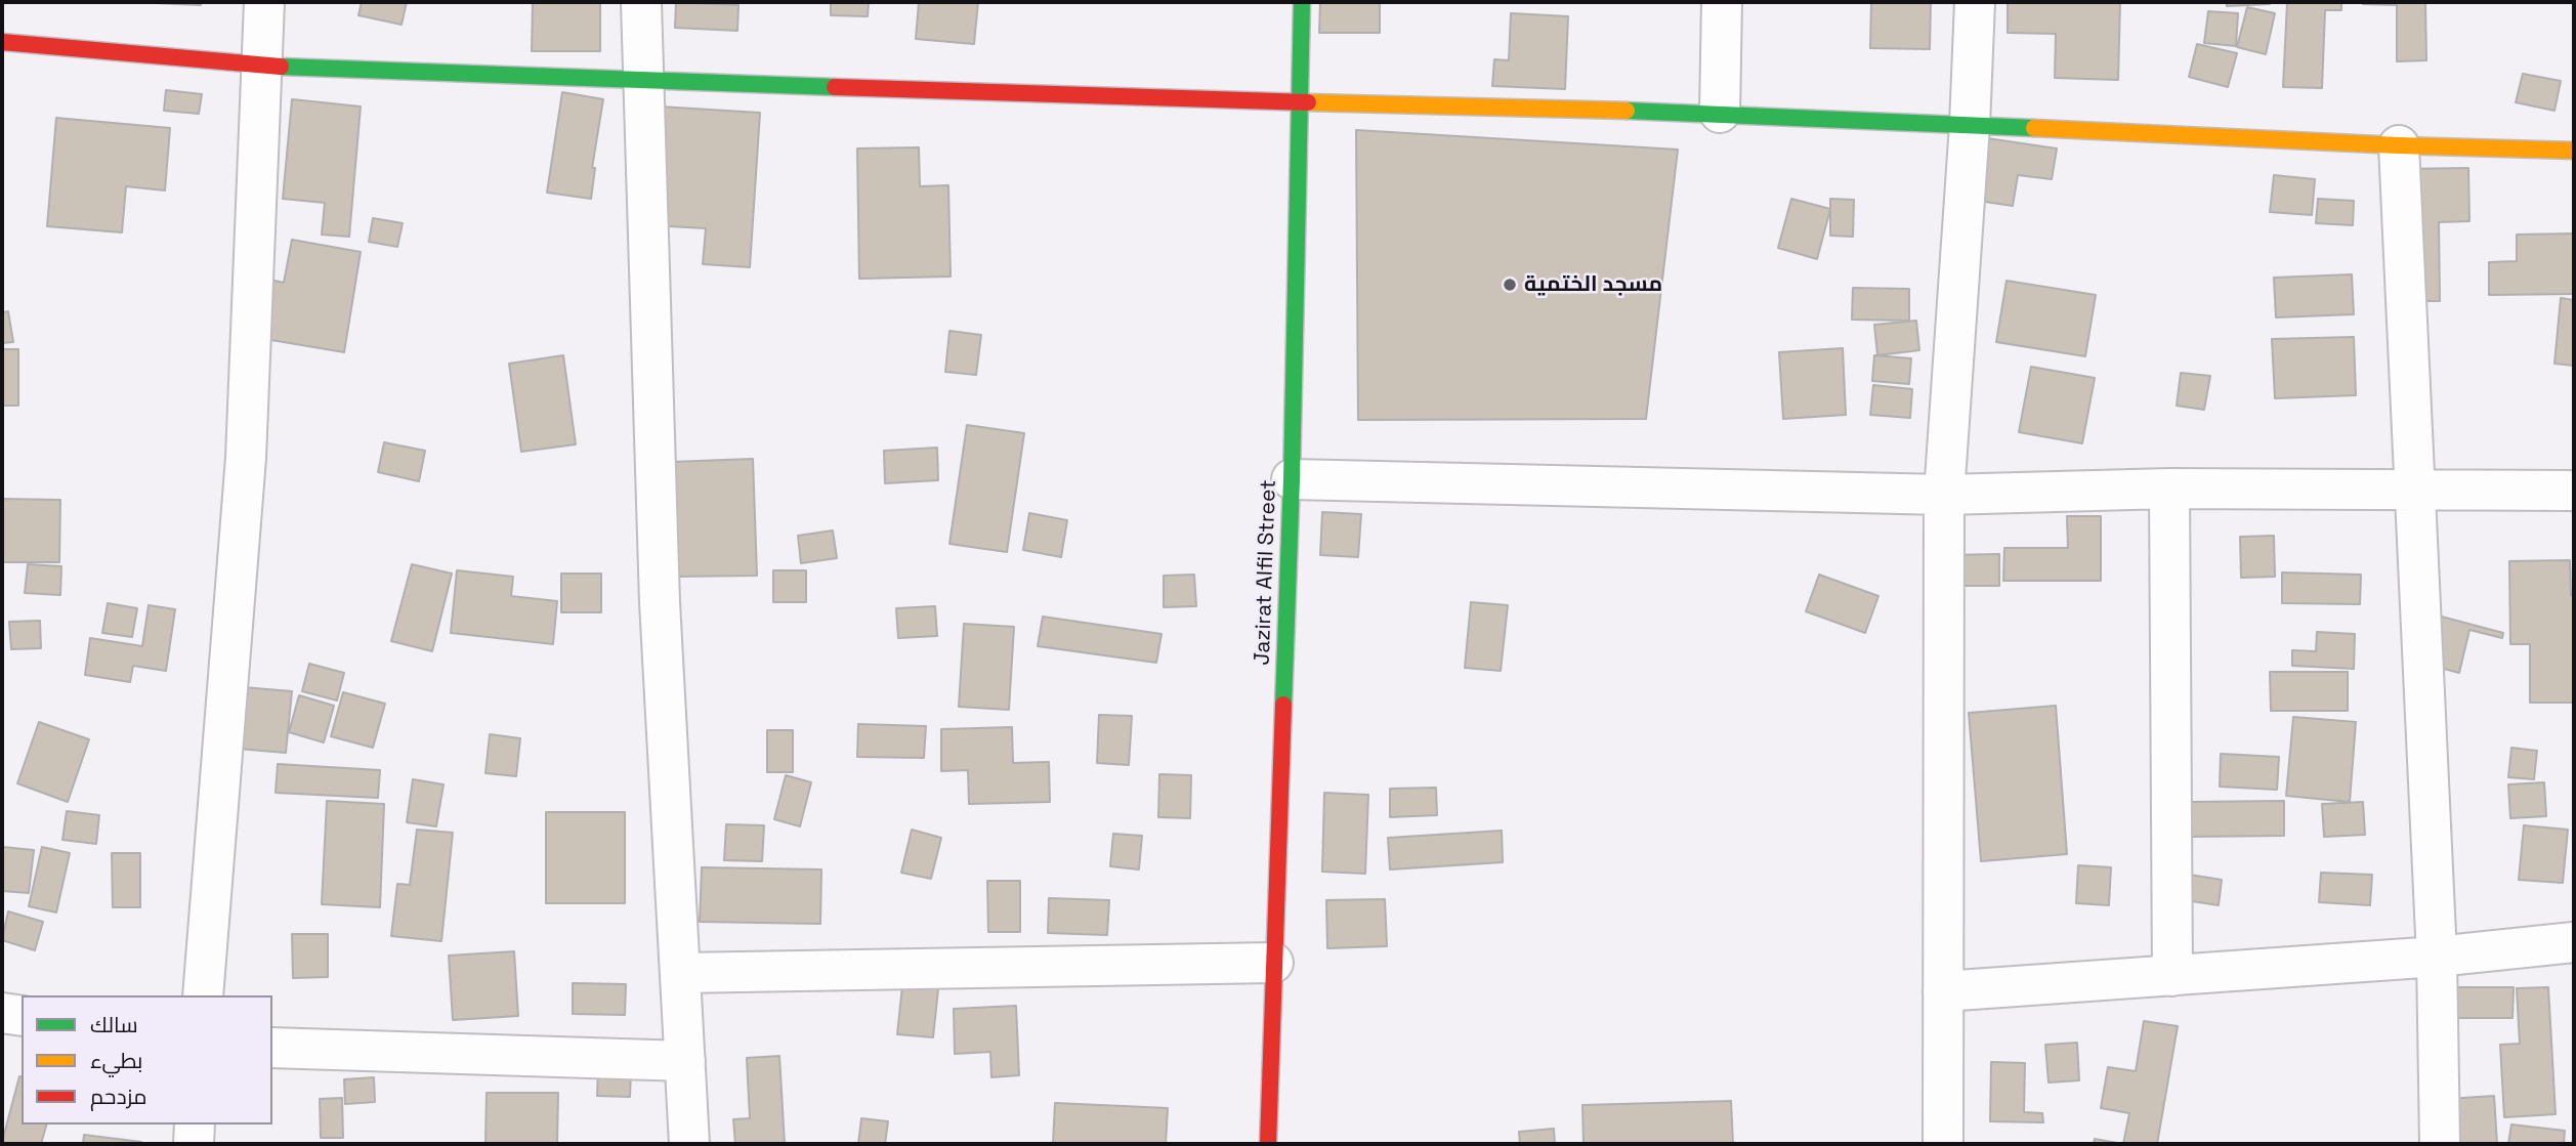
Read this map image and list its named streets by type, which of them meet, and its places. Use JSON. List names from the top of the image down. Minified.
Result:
{"streets":{"street":["Jazirat Alfil Street"]},"places":["مسجد الختمية"],"legend":["سالك","بطيء","مزدحم"]}
